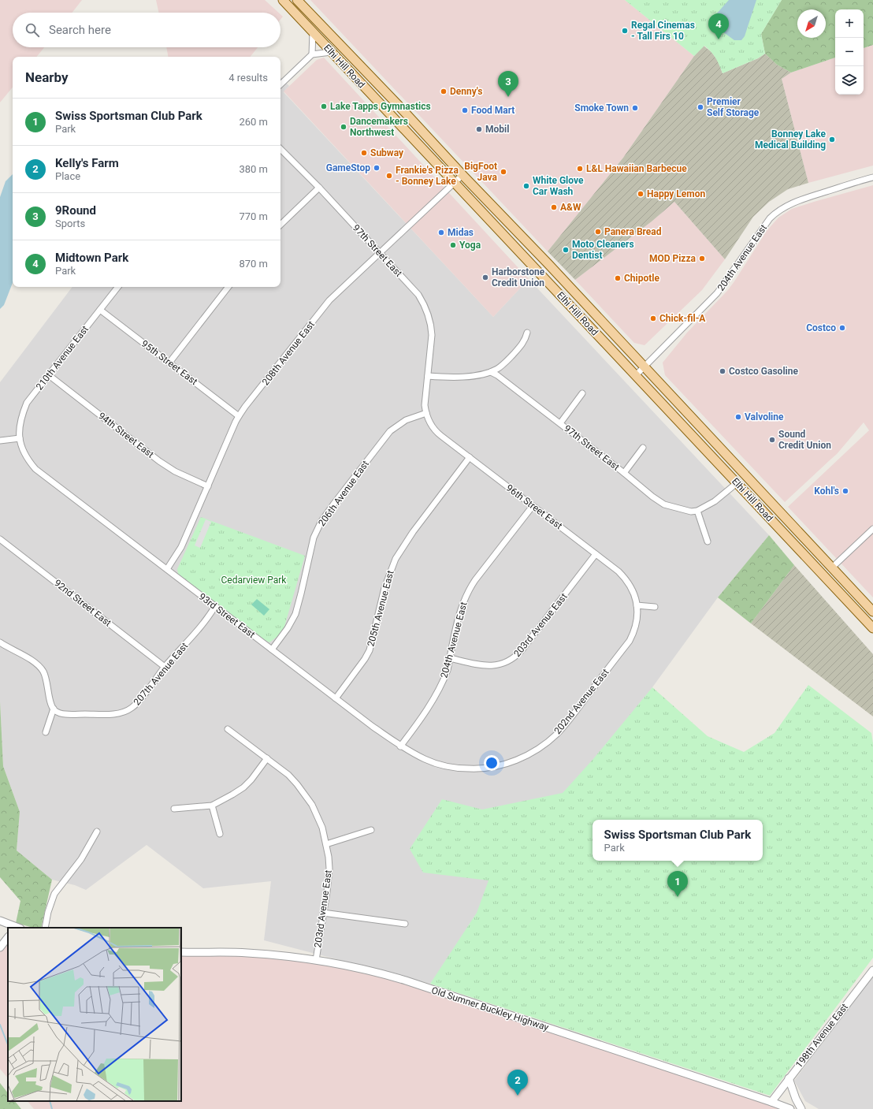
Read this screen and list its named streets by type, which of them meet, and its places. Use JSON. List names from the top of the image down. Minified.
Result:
{"streets":{"main road":["Elhi Hill Road"],"street":["97th Street East","204th Avenue East","208th Avenue East","210th Avenue East","95th Street East","94th Street East","206th Avenue East","96th Street East","92nd Street East","205th Avenue East","93rd Street East","203rd Avenue East","207th Avenue East","202nd Avenue East","Old Sumner Buckley Highway","198th Avenue East"]},"crossings":[["Elhi Hill Road","204th Avenue East"],["Elhi Hill Road","208th Avenue East"],["97th Street East","208th Avenue East"],["204th Avenue East","96th Street East"],["204th Avenue East","93rd Street East"],["204th Avenue East","203rd Avenue East"],["208th Avenue East","95th Street East"],["208th Avenue East","94th Street East"],["208th Avenue East","93rd Street East"],["210th Avenue East","95th Street East"],["210th Avenue East","94th Street East"],["210th Avenue East","93rd Street East"],["206th Avenue East","96th Street East"],["206th Avenue East","93rd Street East"],["96th Street East","205th Avenue East"],["96th Street East","203rd Avenue East"],["96th Street East","202nd Avenue East"],["92nd Street East","207th Avenue East"],["205th Avenue East","93rd Street East"],["93rd Street East","207th Avenue East"],["93rd Street East","202nd Avenue East"],["203rd Avenue East","Old Sumner Buckley Highway"],["Old Sumner Buckley Highway","198th Avenue East"]],"parks":["Cedarview Park"],"places":["Regal Cinemas - Tall Firs 10","Denny's","Lake Tapps Gymnastics","Premier Self Storage","Smoke Town","Food Mart","Dancemakers Northwest","Mobil","Bonney Lake Medical Building","Subway","GameStop","L&L Hawaiian Barbecue","BigFoot Java","Frankie's Pizza - Bonney Lake","White Glove Car Wash","Happy Lemon","A&W","Panera Bread","Midas","Yoga","Moto Cleaners Dentist","MOD Pizza","Harborstone Credit Union","Chipotle","Chick-fil-A","Costco","Costco Gasoline","Valvoline","Sound Credit Union","Kohl's"],"north":"bottom left","page":{"map_buttons":["+","−"],"search":"Search here","pins":["4","3","1","2"],"heading":["Nearby","4 results"],"list":[{"mark":"1","name":"Swiss Sportsman Club Park","note":"Park","value":"260 m"},{"mark":"2","name":"Kelly's Farm","note":"Place","value":"380 m"},{"mark":"3","name":"9Round","note":"Sports","value":"770 m"},{"mark":"4","name":"Midtown Park","note":"Park","value":"870 m"}],"popup":["Swiss Sportsman Club Park","Park"]}}
